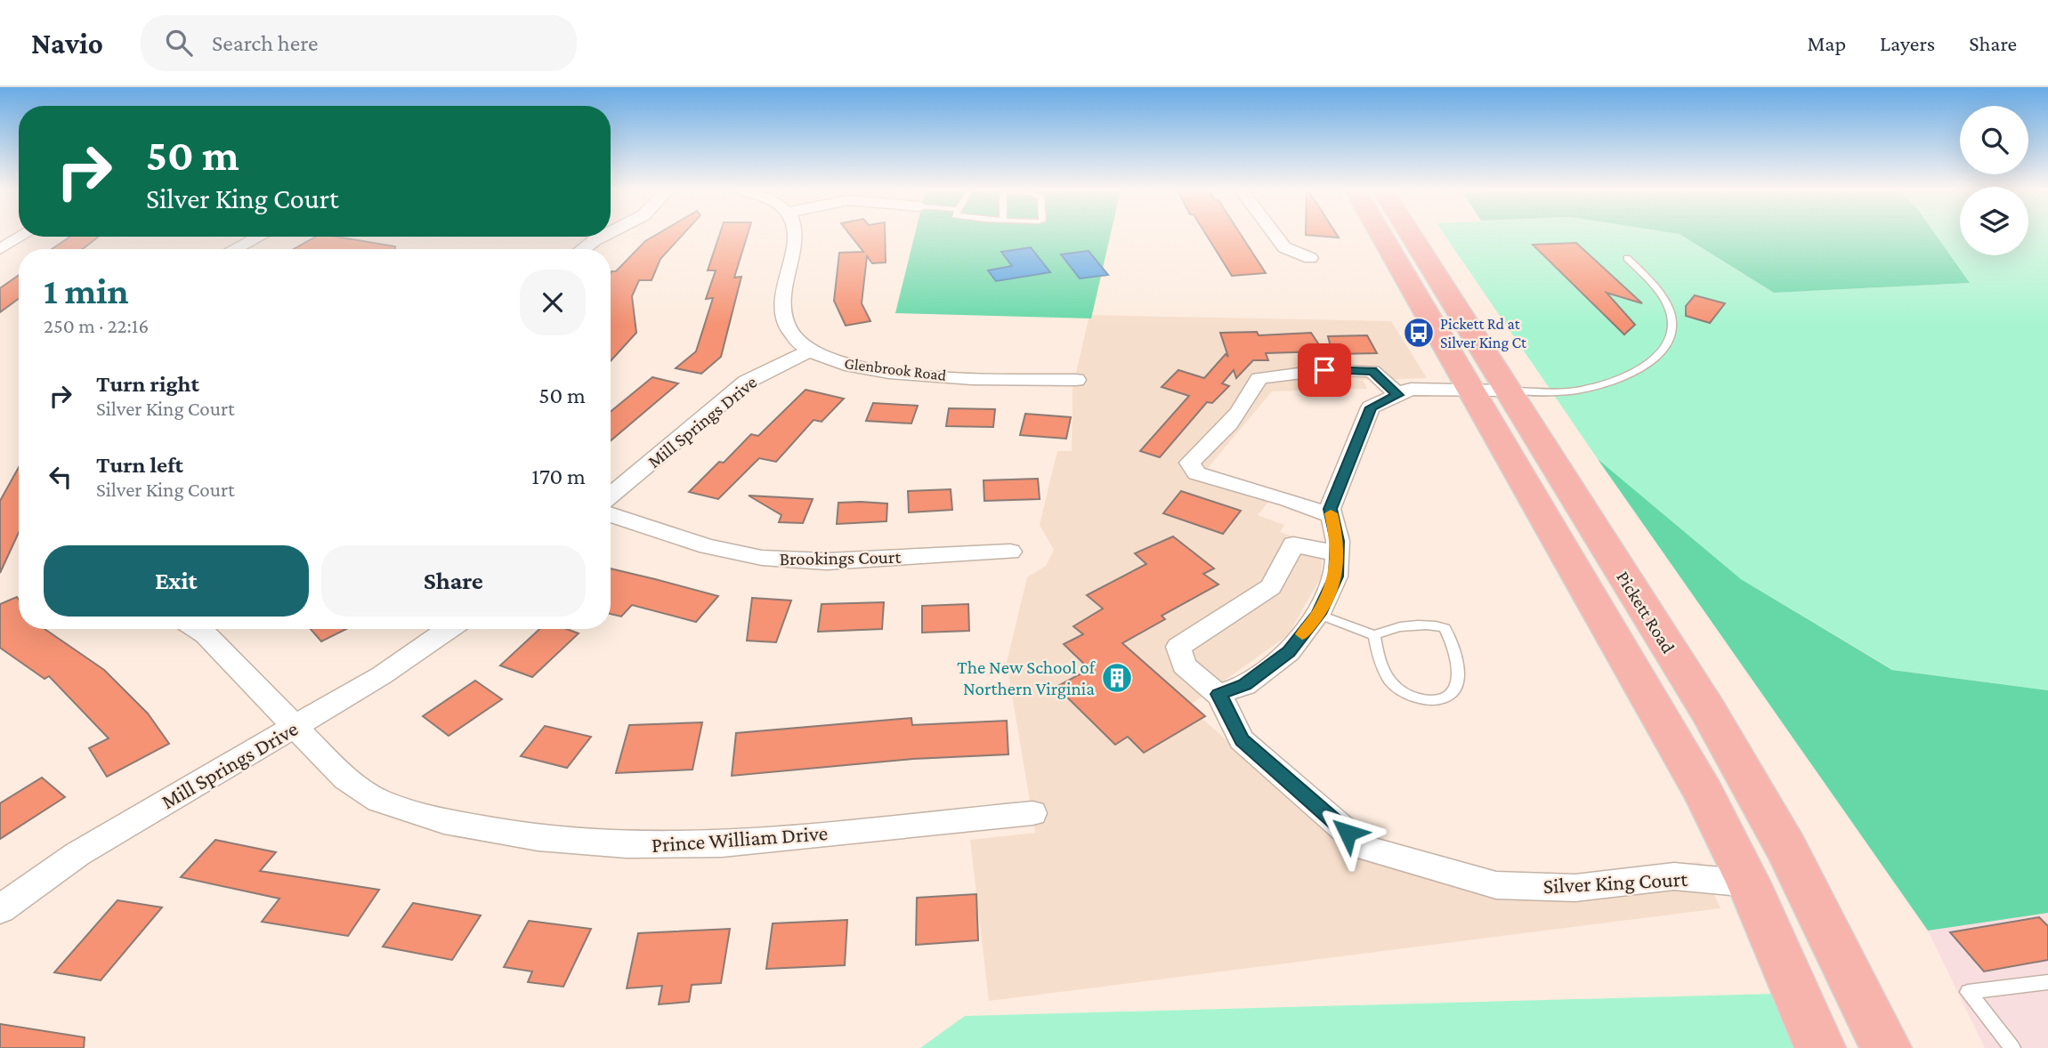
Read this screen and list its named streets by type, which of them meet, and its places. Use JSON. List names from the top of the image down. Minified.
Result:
{"streets":{"main road":["Pickett Road"],"street":["Glenbrook Road","Mill Springs Drive","Brookings Court","Prince William Drive","Silver King Court"]},"crossings":[["Glenbrook Road","Mill Springs Drive"],["Mill Springs Drive","Prince William Drive"],["Pickett Road","Silver King Court"]],"places":{"bus stop":["Pickett Rd at Silver King Ct"],"building":["The New School of Northern Virginia"]},"page":{"header":"Navio","search":"Search here","nav":["Map","Layers","Share"],"turn":["50 m","Silver King Court"],"heading":["1 min","250 m · 22:16"],"list":[{"name":"Turn right","note":"Silver King Court","value":"50 m"},{"name":"Turn left","note":"Silver King Court","value":"170 m"}],"buttons":["Exit","Share"]}}
